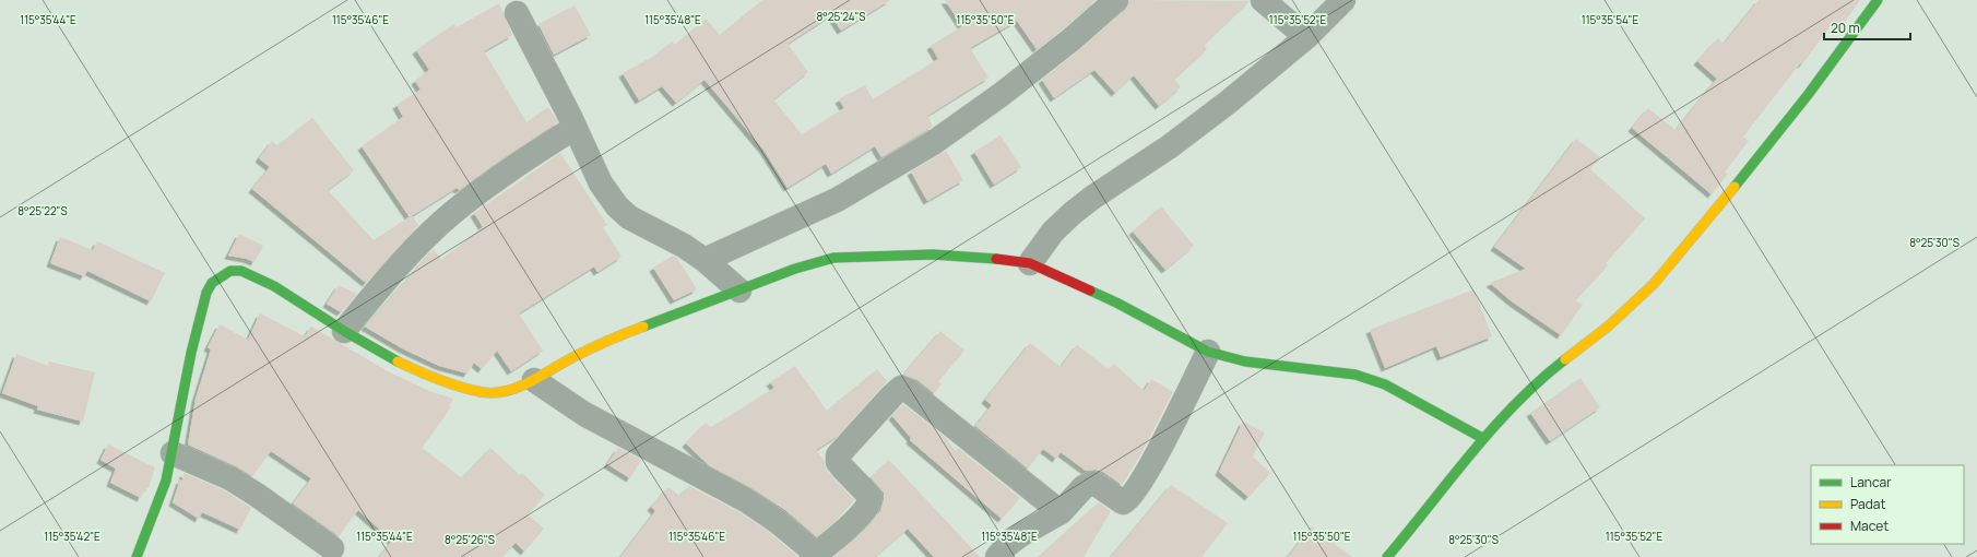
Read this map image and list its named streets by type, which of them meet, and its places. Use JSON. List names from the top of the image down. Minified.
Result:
{"legend":["Lancar","Padat","Macet"],"scale_bar":"20 m","coordinates":["8°25'24\"S","115°35'44\"E","115°35'46\"E","115°35'52\"E","115°35'48\"E","115°35'50\"E","115°35'54\"E","8°25'22\"S","8°25'30\"S","115°35'42\"E","8°25'26\"S"]}
